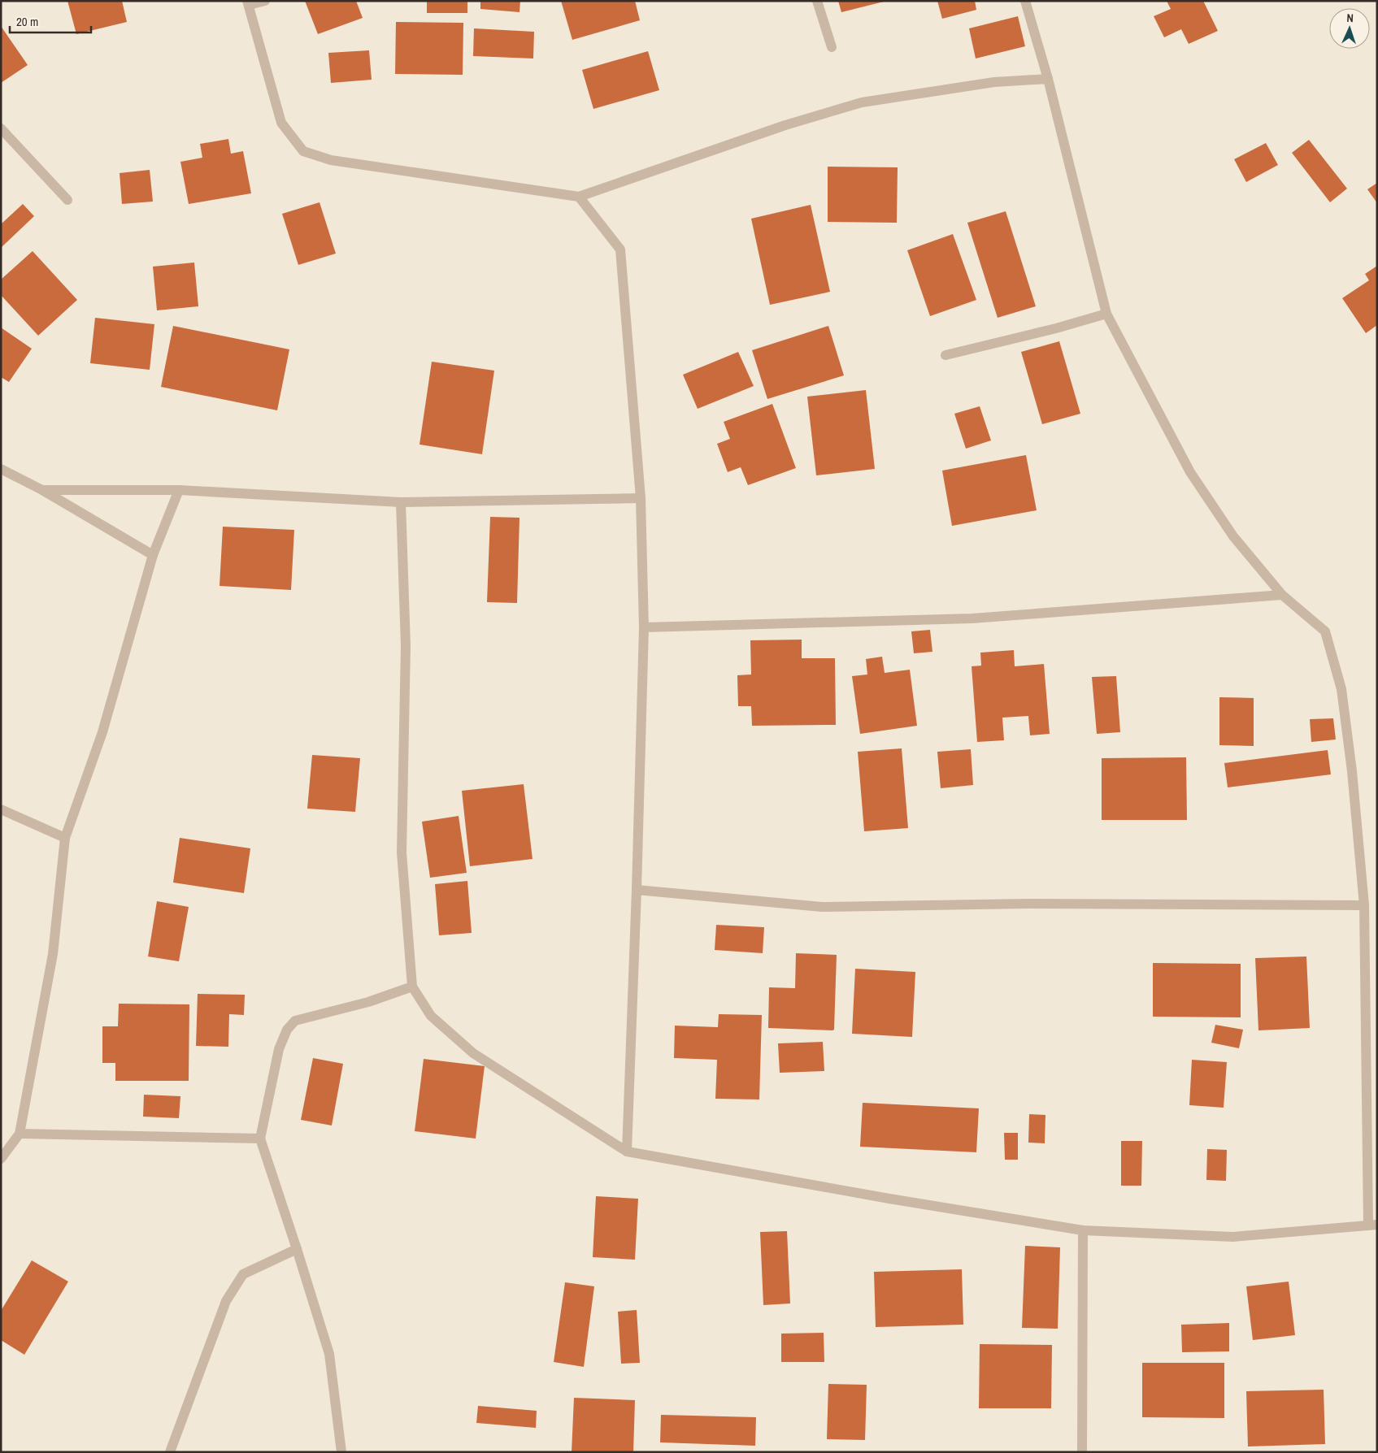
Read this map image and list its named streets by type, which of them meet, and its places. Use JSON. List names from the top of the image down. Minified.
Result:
{"scale_bar":"20 m","north":"top"}
